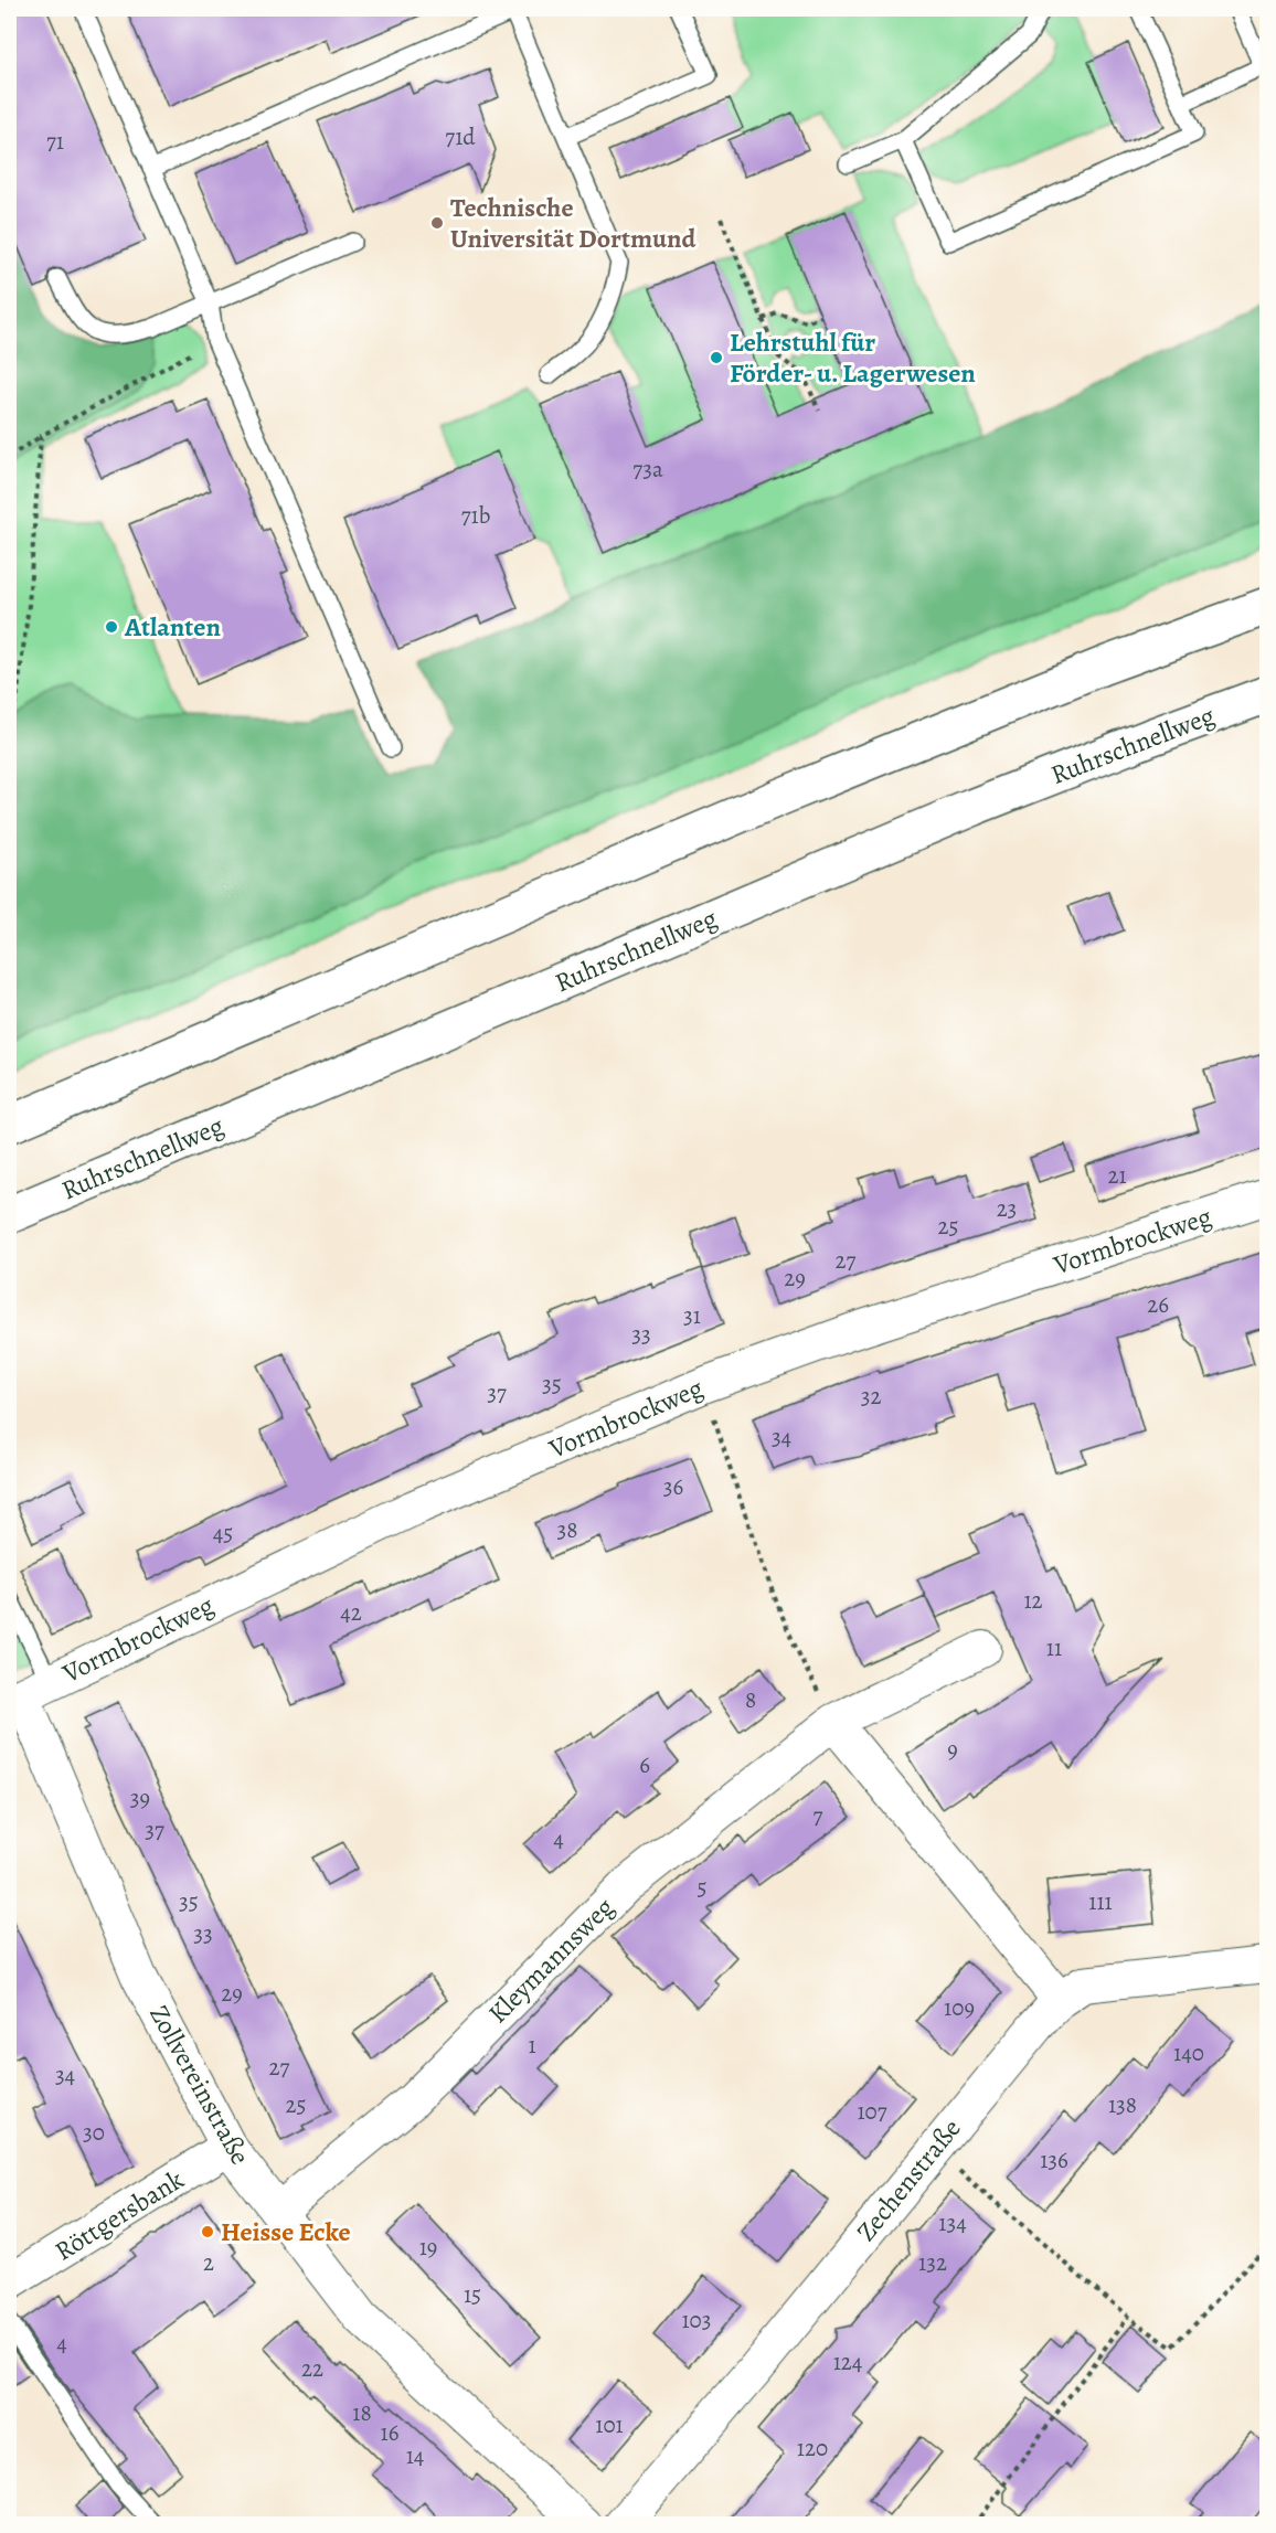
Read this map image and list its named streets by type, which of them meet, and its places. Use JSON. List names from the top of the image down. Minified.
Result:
{"streets":{"highway":["Ruhrschnellweg"],"street":["Vormbrockweg","Kleymannsweg","Zollvereinstraße","Zechenstraße","Röttgersbank"]},"crossings":[["Vormbrockweg","Zollvereinstraße"],["Kleymannsweg","Zollvereinstraße"],["Zollvereinstraße","Röttgersbank"]],"places":["Technische Universität Dortmund","Lehrstuhl für Förder- u. Lagerwesen","Atlanten","Heisse Ecke"],"house_numbers":["71d","71","73a","71b","21","23","25","27","29","26","31","33","35","37","32","34","36","38","45","12","42","11","8","9","6","39","7","37","4","5","35","111","33","29","109","1","140","27","34","25","138","107","30","136","134","19","2","132","15","103","4","124","22","18","101","16","120","14"]}
